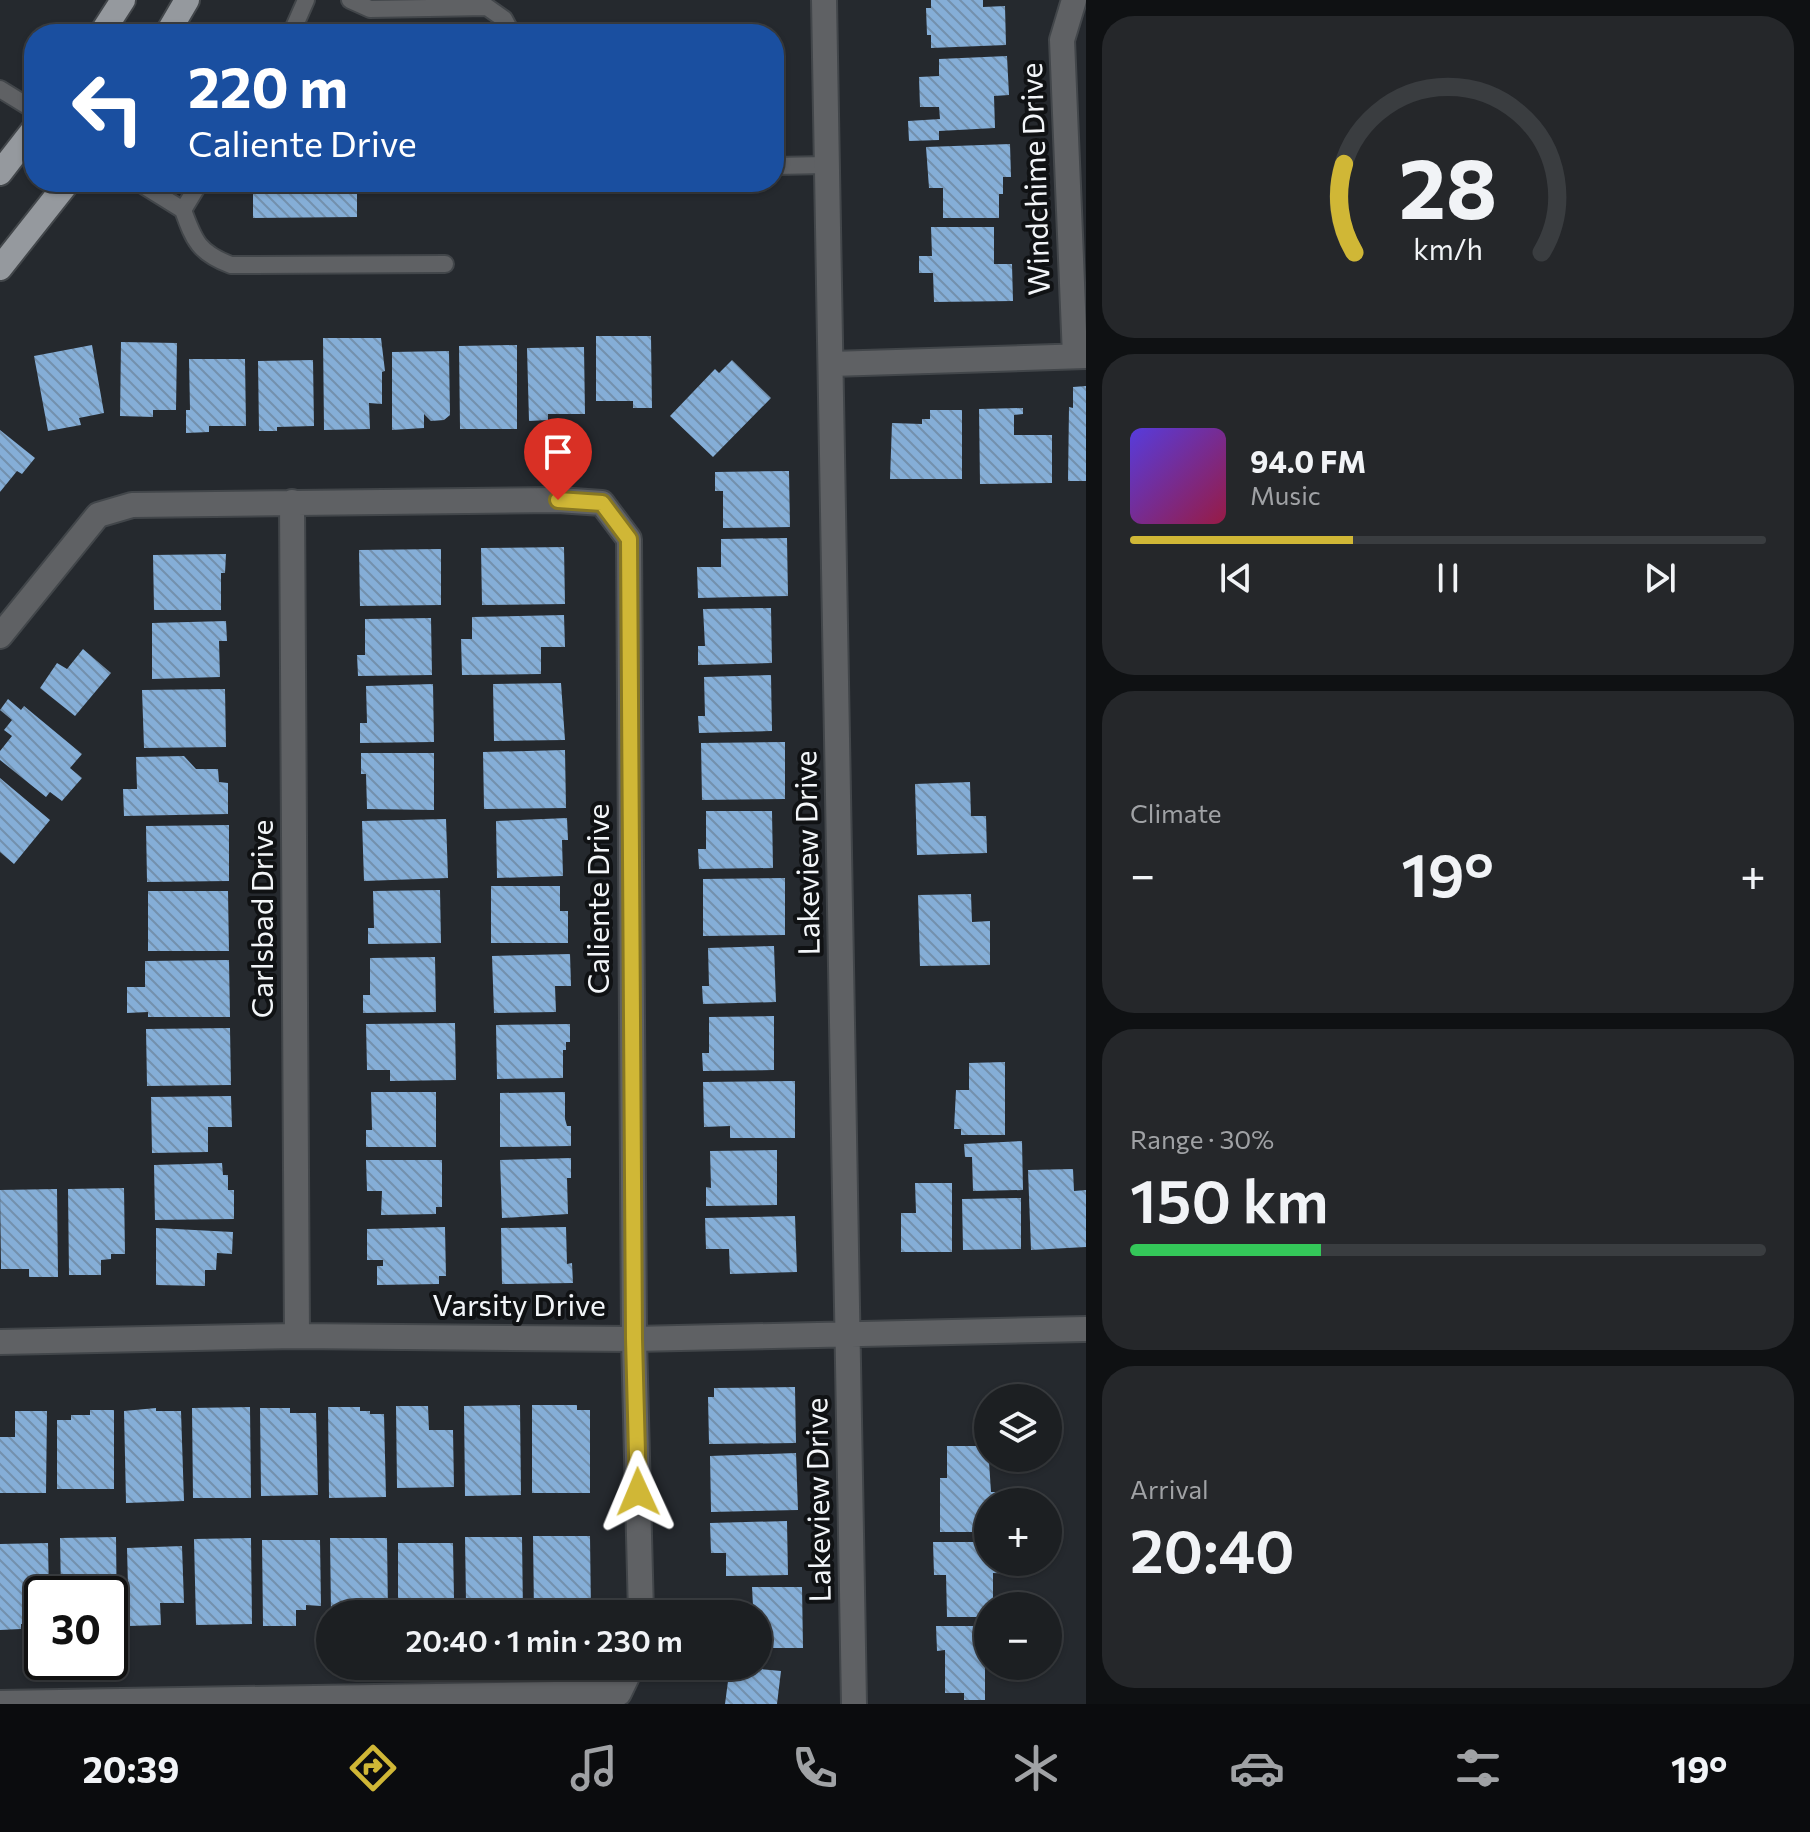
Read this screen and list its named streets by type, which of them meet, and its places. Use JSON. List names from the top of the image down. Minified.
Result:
{"streets":{"street":["Windchime Drive","Lakeview Drive","Caliente Drive","Carlsbad Drive","Varsity Drive"]},"crossings":[["Lakeview Drive","Varsity Drive"],["Caliente Drive","Carlsbad Drive"],["Caliente Drive","Varsity Drive"],["Carlsbad Drive","Varsity Drive"]],"page":{"turn":["220 m","Caliente Drive"],"song":["94.0 FM","Music"],"tile":["Climate",["Range · 30%","150 km"],["Arrival","20:40"]],"heat":["−","19°","+"],"map_buttons":["+","−"],"limit":"30","trip":"20:40 · 1 min · 230 m","tabs":["20:39","19°"],"gauge":["28","km/h"]}}
